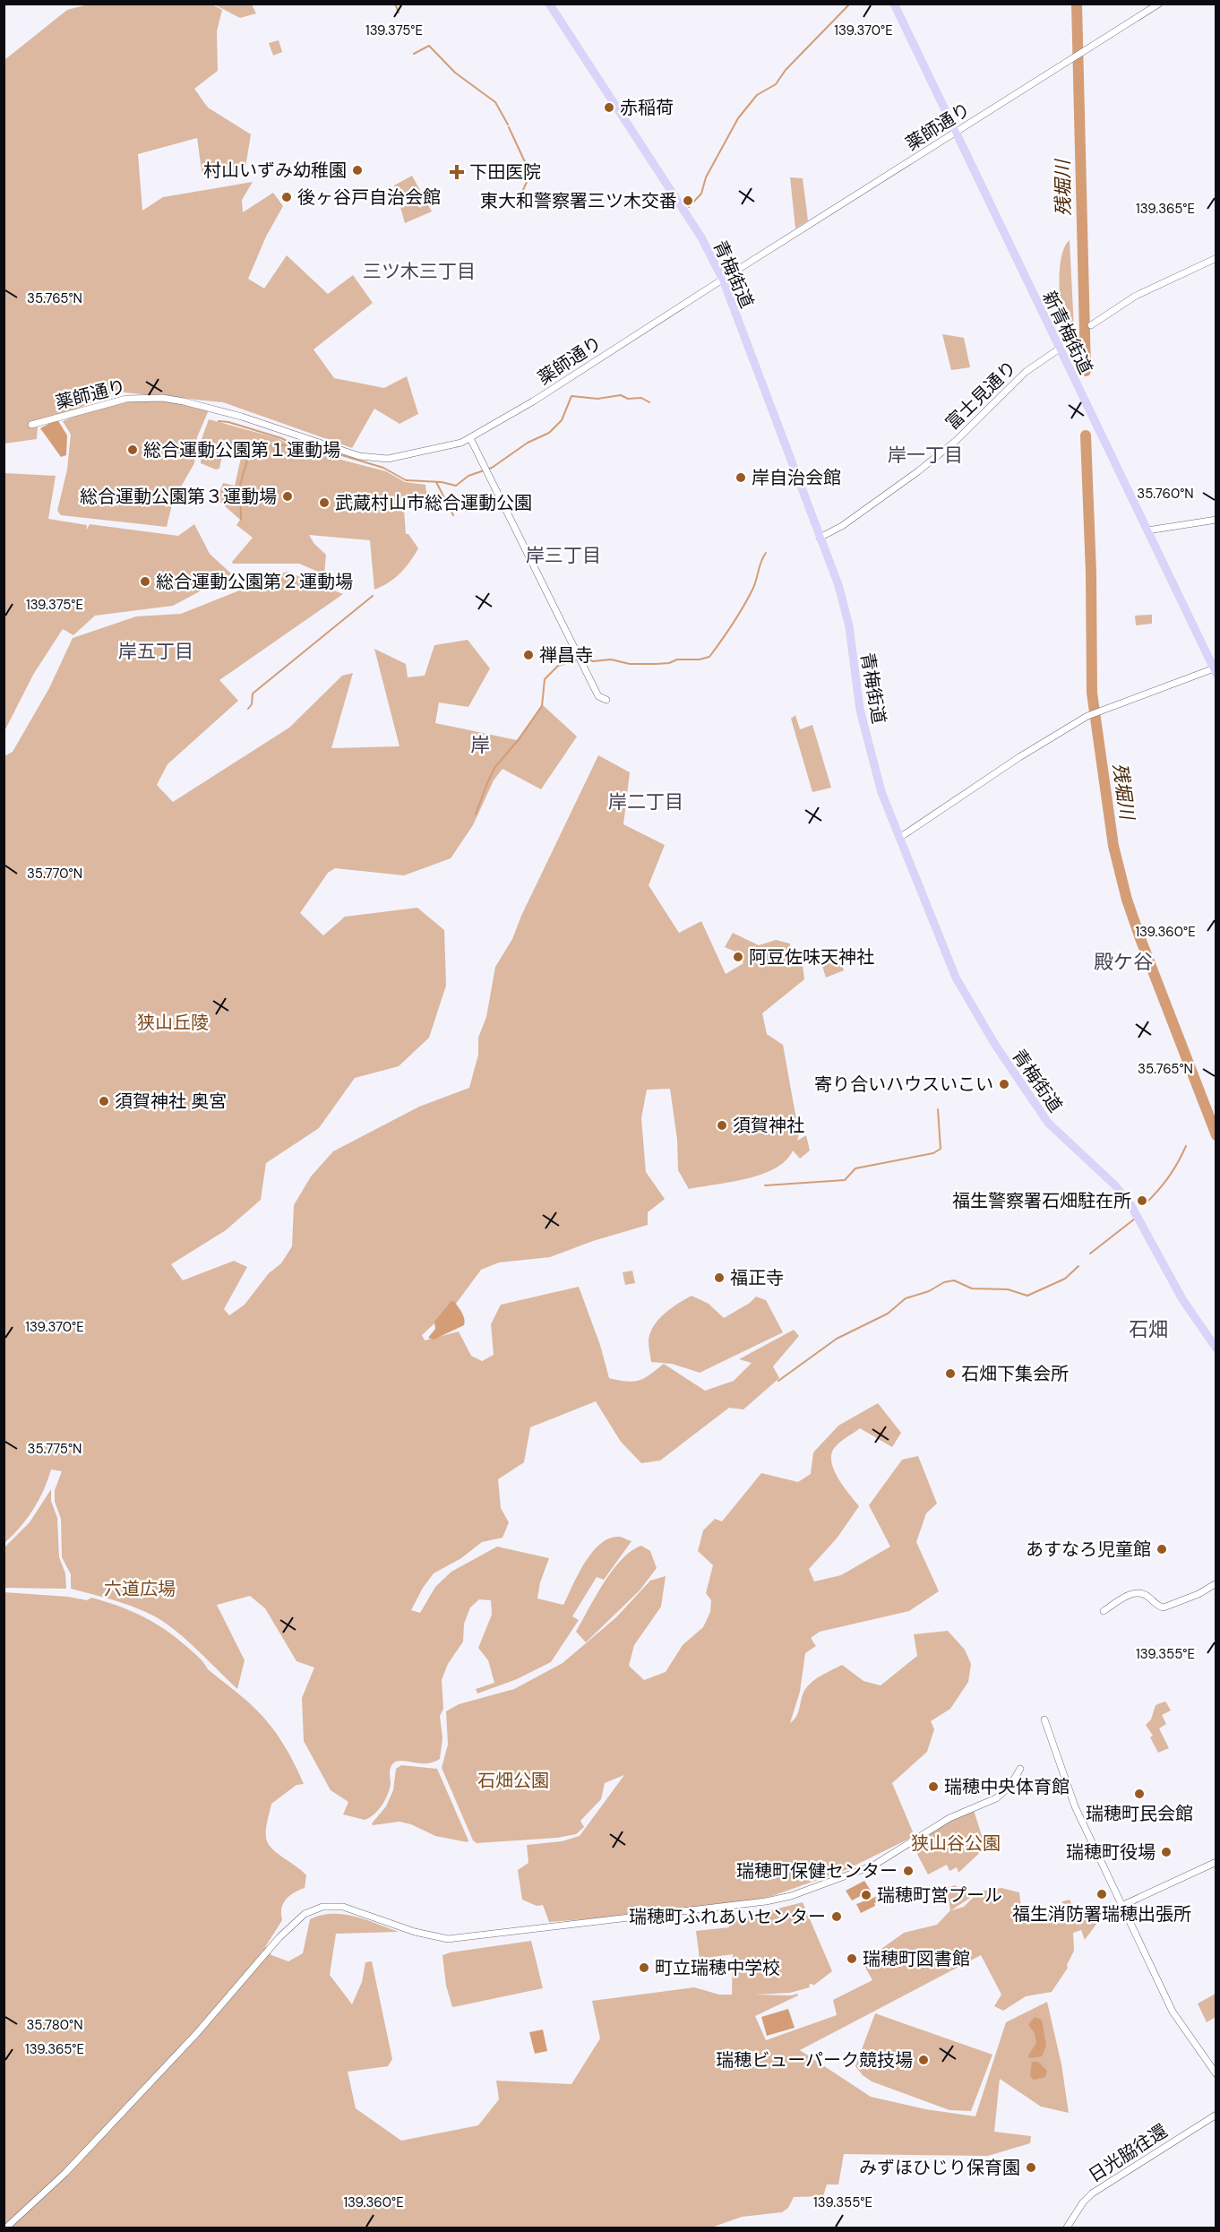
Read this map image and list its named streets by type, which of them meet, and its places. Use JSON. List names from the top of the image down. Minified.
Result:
{"streets":{"main road":["青梅街道","新青梅街道"],"street":["薬師通り","富士見通り","日光脇往還"]},"crossings":[["薬師通り","青梅街道"],["薬師通り","新青梅街道"],["青梅街道","富士見通り"],["新青梅街道","富士見通り"]],"districts":["三ツ木三丁目","岸一丁目","岸三丁目","岸五丁目","岸","岸二丁目","殿ケ谷","石畑"],"water":["残堀川"],"parks":["狭山丘陵","六道広場","石畑公園","狭山谷公園"],"places":{"other":["赤稲荷","村山いずみ幼稚園","後ヶ谷戸自治会館","東大和警察署三ツ木交番","総合運動公園第１運動場","岸自治会館","総合運動公園第３運動場","武蔵村山市総合運動公園","総合運動公園第２運動場","禅昌寺","阿豆佐味天神社","寄り合いハウスいこい","須賀神社 奥宮","須賀神社","福生警察署石畑駐在所","福正寺","石畑下集会所","あすなろ児童館","瑞穂中央体育館","瑞穂町民会館","瑞穂町役場","瑞穂町保健センター","福生消防署瑞穂出張所","瑞穂町営プール","瑞穂町ふれあいセンター","瑞穂町図書館","町立瑞穂中学校","瑞穂ビューパーク競技場","みずほひじり保育園"],"health":["下田医院"]},"coordinates":["139.375°E","139.370°E","139.365°E","35.765°N","35.760°N","35.770°N","139.360°E","35.775°N","139.355°E","35.780°N"]}
